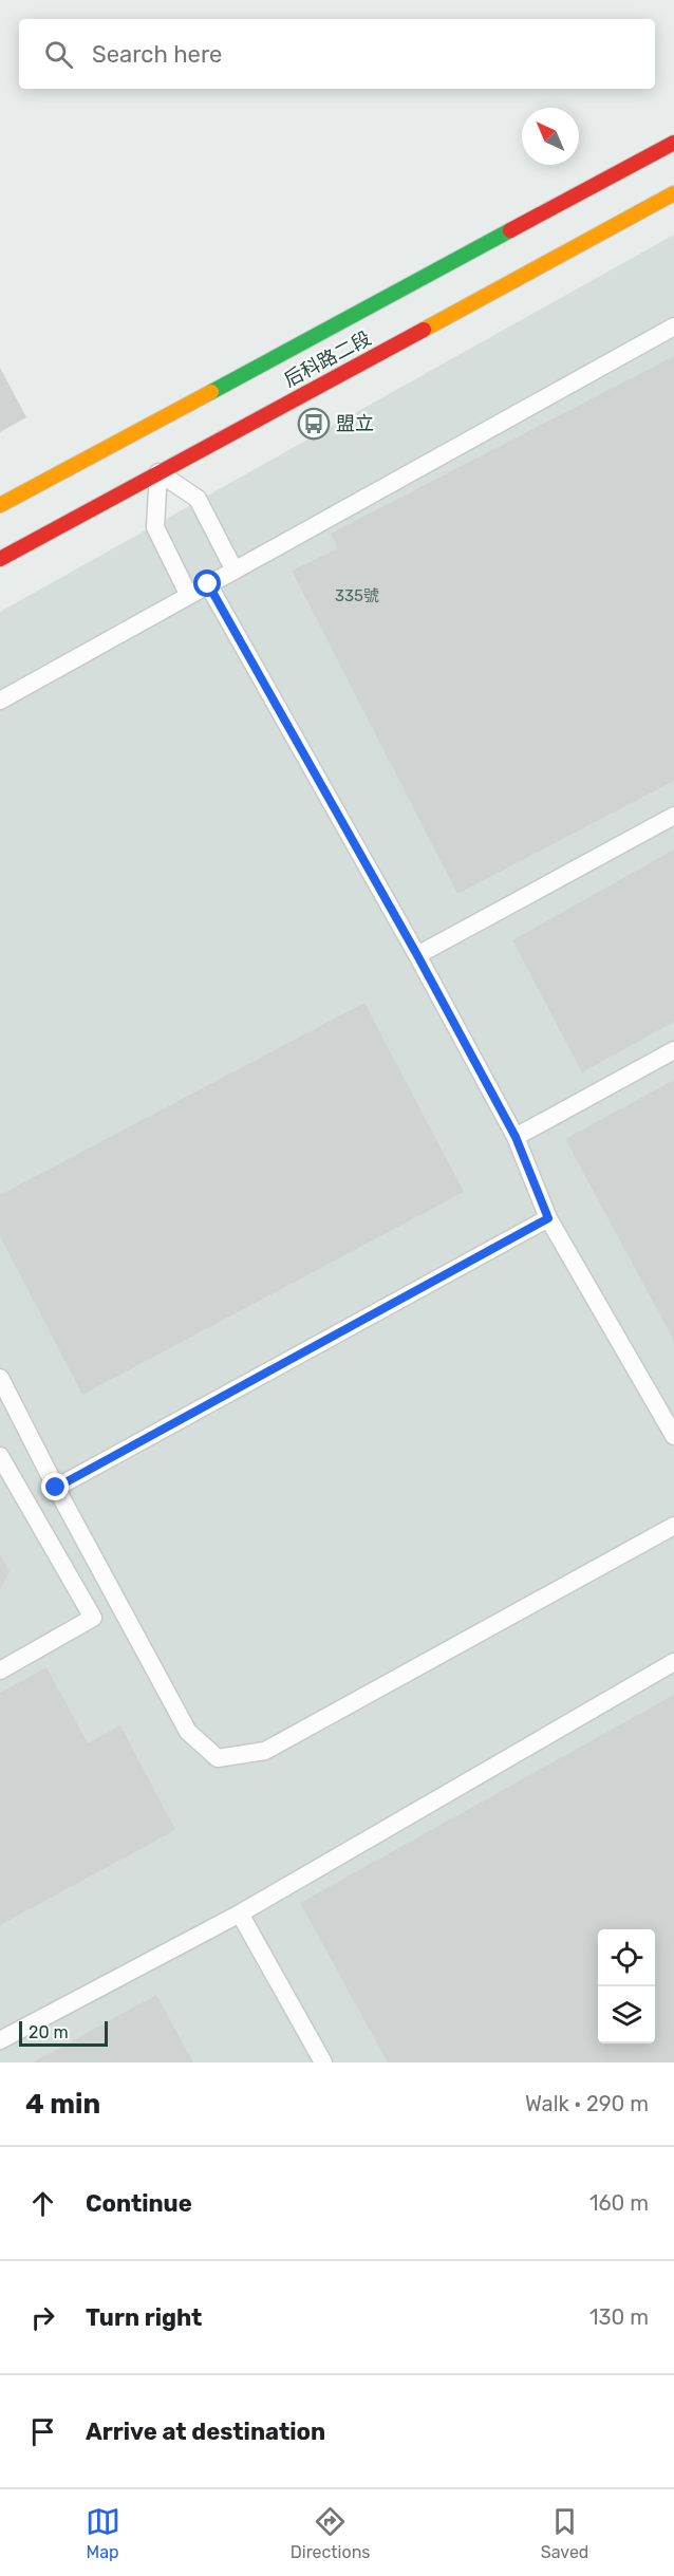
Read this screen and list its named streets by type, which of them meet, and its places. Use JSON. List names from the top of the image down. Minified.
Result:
{"streets":{"street":["后科路二段"]},"places":{"bus stop":["盟立"]},"house_numbers":["335號"],"scale_bar":"20 m","north":"top left","page":{"search":"Search here","scale":"20 m","heading":["4 min","Walk · 290 m"],"list":[["Continue","160 m"],["Turn right","130 m"],"Arrive at destination"],"nav":["Map","Directions","Saved"]}}
